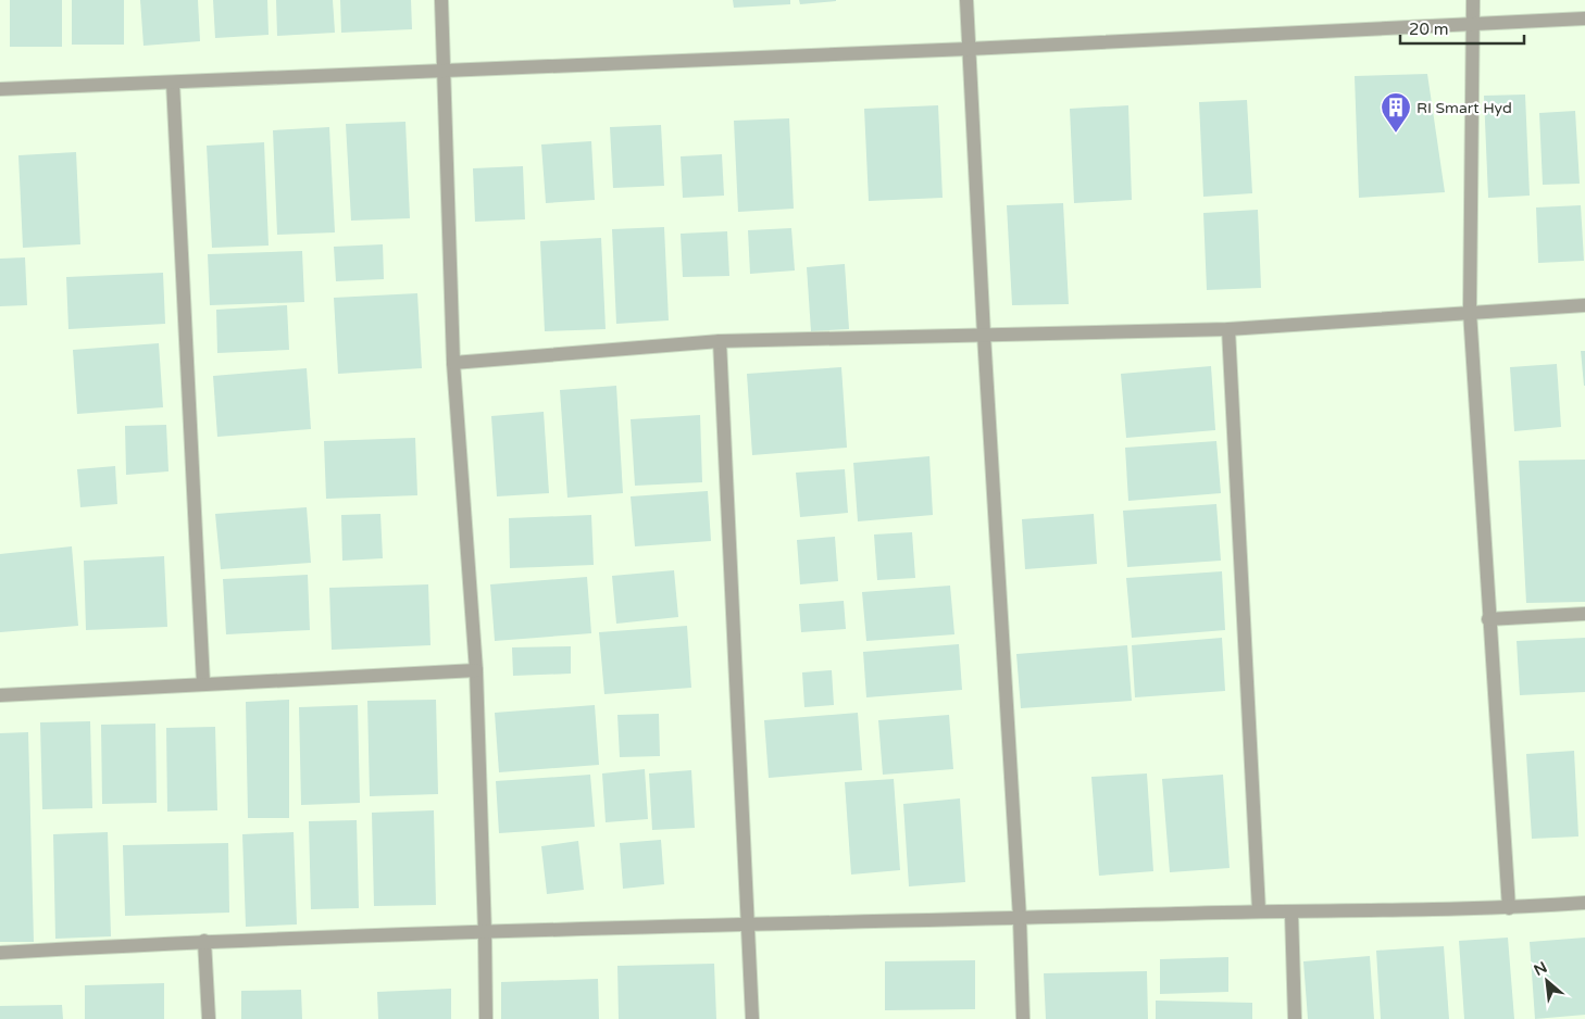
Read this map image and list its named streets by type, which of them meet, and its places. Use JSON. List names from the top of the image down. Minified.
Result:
{"places":{"building":["RI Smart Hyd"]},"scale_bar":"20 m","north":"top left"}
